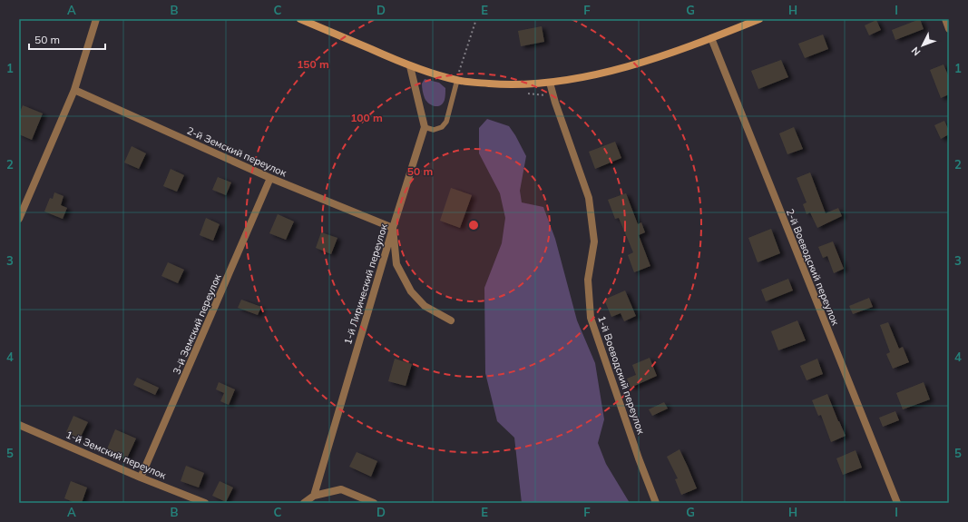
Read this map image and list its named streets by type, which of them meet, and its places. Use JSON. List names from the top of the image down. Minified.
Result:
{"streets":{"street":["2-й Земский переулок","2-й Воеводский переулок","1-й Лирический переулок","3-й Земский переулок","1-й Воеводский переулок","1-й Земский переулок"]},"crossings":[["2-й Земский переулок","1-й Лирический переулок"],["2-й Земский переулок","3-й Земский переулок"],["3-й Земский переулок","1-й Земский переулок"]],"scale_bar":"50 m","north":"bottom left","grid":{"columns":["A","B","C","D","E","F","G","H","I"],"rows":["1","2","3","4","5"]},"rings":["150 m","100 m","50 m"]}
